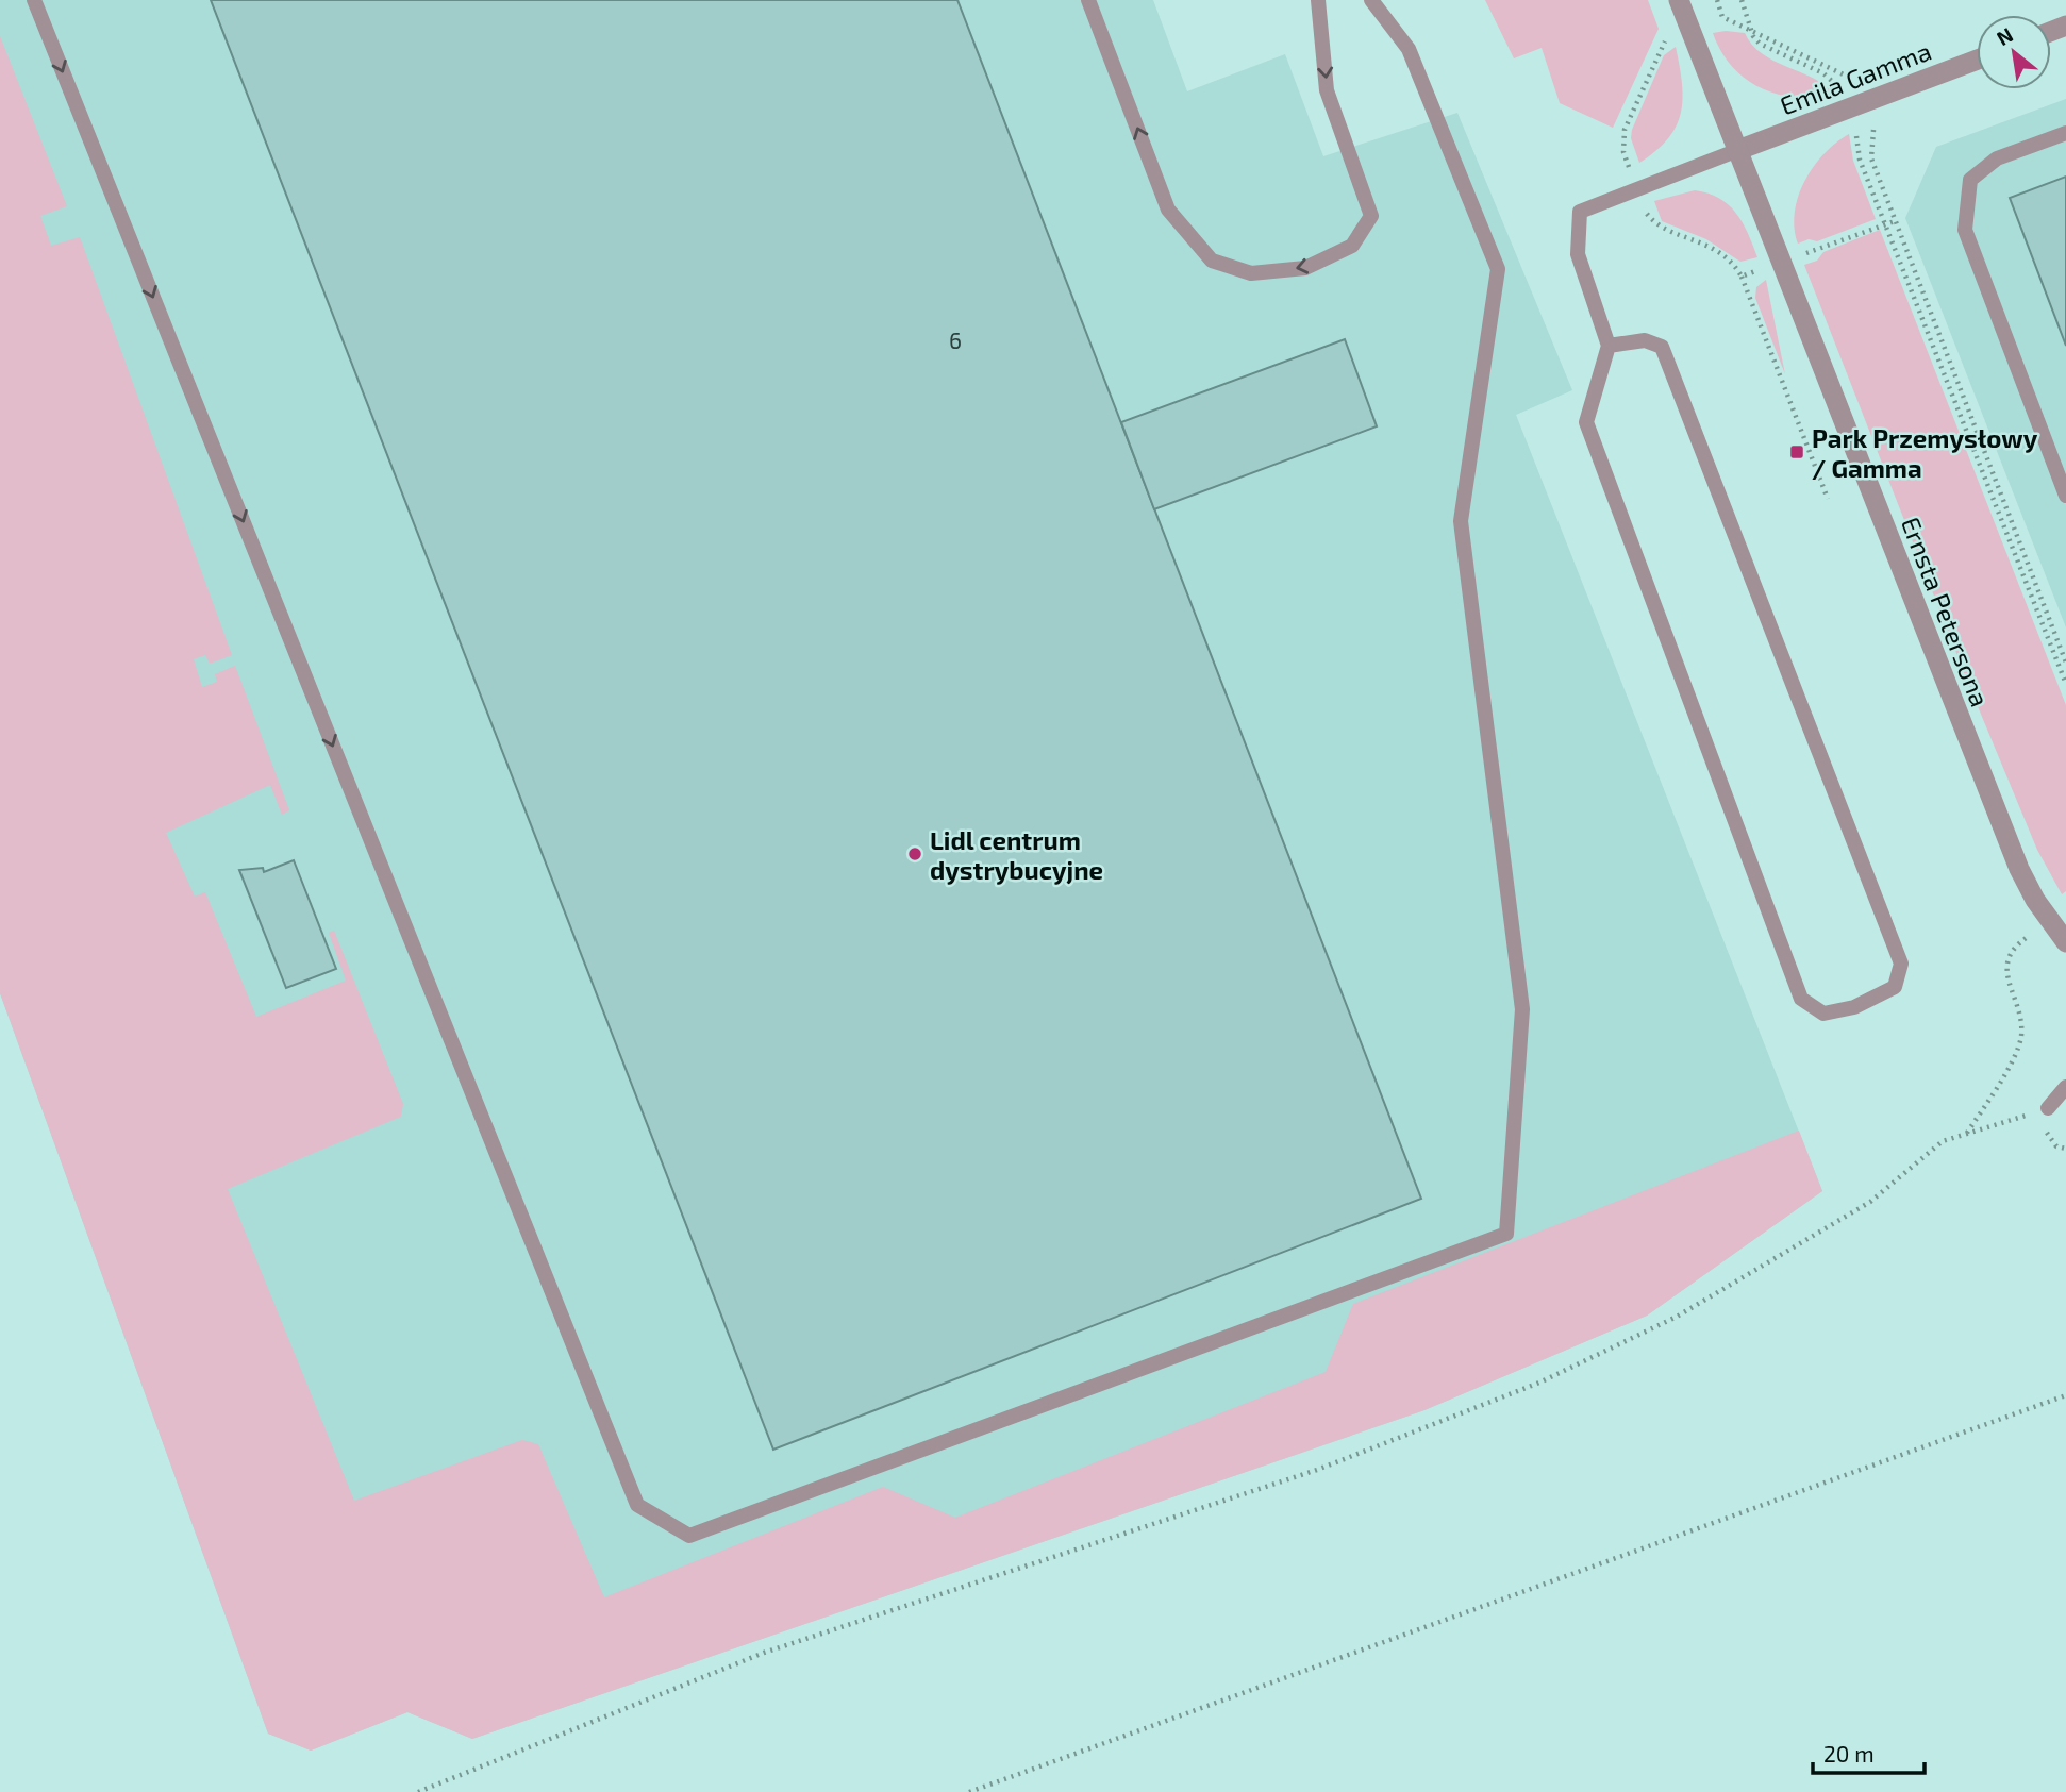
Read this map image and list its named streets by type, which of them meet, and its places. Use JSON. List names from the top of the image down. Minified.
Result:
{"streets":{"street":["Emila Gamma","Ernsta Petersona"]},"crossings":[["Emila Gamma","Ernsta Petersona"]],"places":{"transit":["Park Przemysłowy / Gamma"],"other":["Lidl centrum dystrybucyjne"]},"house_numbers":["6"],"scale_bar":"20 m","north":"top left"}
